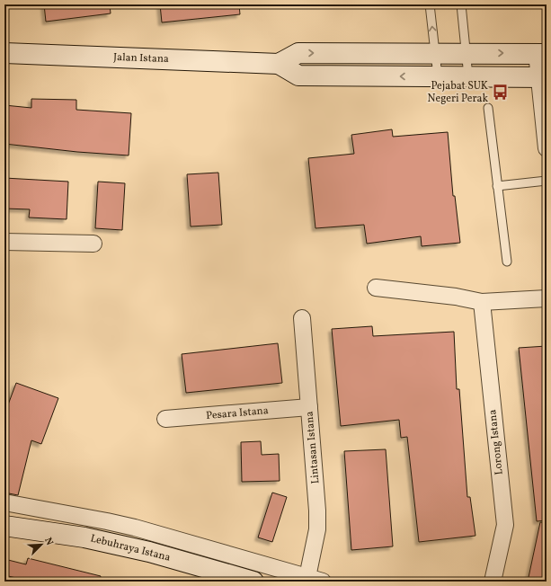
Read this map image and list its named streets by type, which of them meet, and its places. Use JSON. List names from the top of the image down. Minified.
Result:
{"streets":{"main road":["Jalan Istana","Lebuhraya Istana"],"street":["Pesara Istana","Lorong Istana","Lintasan Istana"]},"crossings":[["Pesara Istana","Lintasan Istana"]],"places":{"bus stop":["Pejabat SUK Negeri Perak"]},"north":"top right"}
